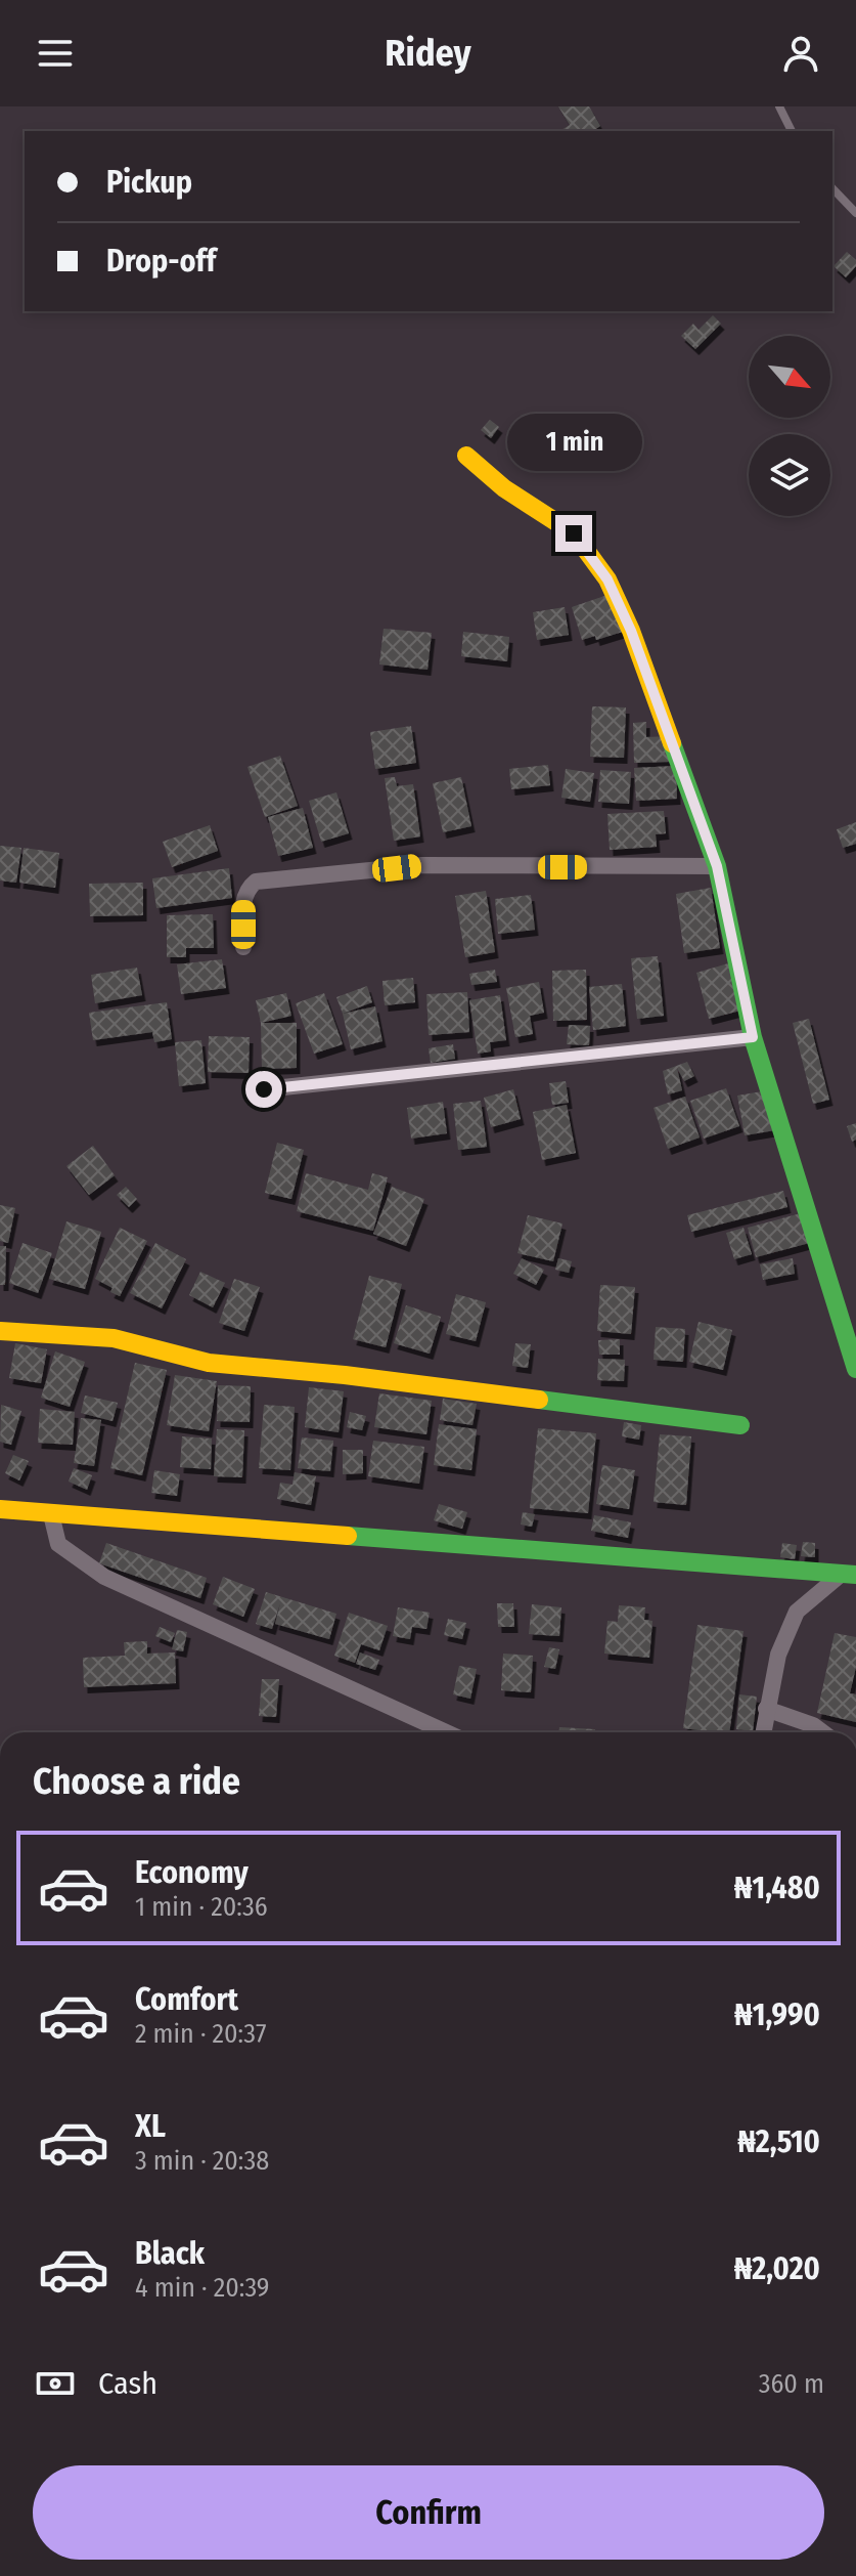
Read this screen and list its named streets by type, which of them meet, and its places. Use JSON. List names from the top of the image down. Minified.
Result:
{"north":"bottom right","page":{"header":"Ridey","banner":["Pickup","Drop-off"],"bubble":"1 min","heading":"Choose a ride","list":[{"name":"Economy","note":"1 min · 20:36","value":"₦1,480"},{"name":"Comfort","note":"2 min · 20:37","value":"₦1,990"},{"name":"XL","note":"3 min · 20:38","value":"₦2,510"},{"name":"Black","note":"4 min · 20:39","value":"₦2,020"}],"pay":["Cash","360 m"],"buttons":"Confirm"}}
